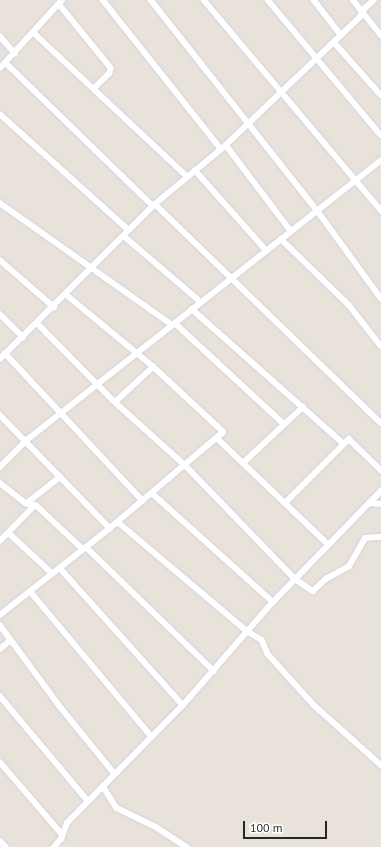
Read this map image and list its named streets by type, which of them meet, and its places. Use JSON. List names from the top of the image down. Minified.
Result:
{"scale_bar":"100 m"}
